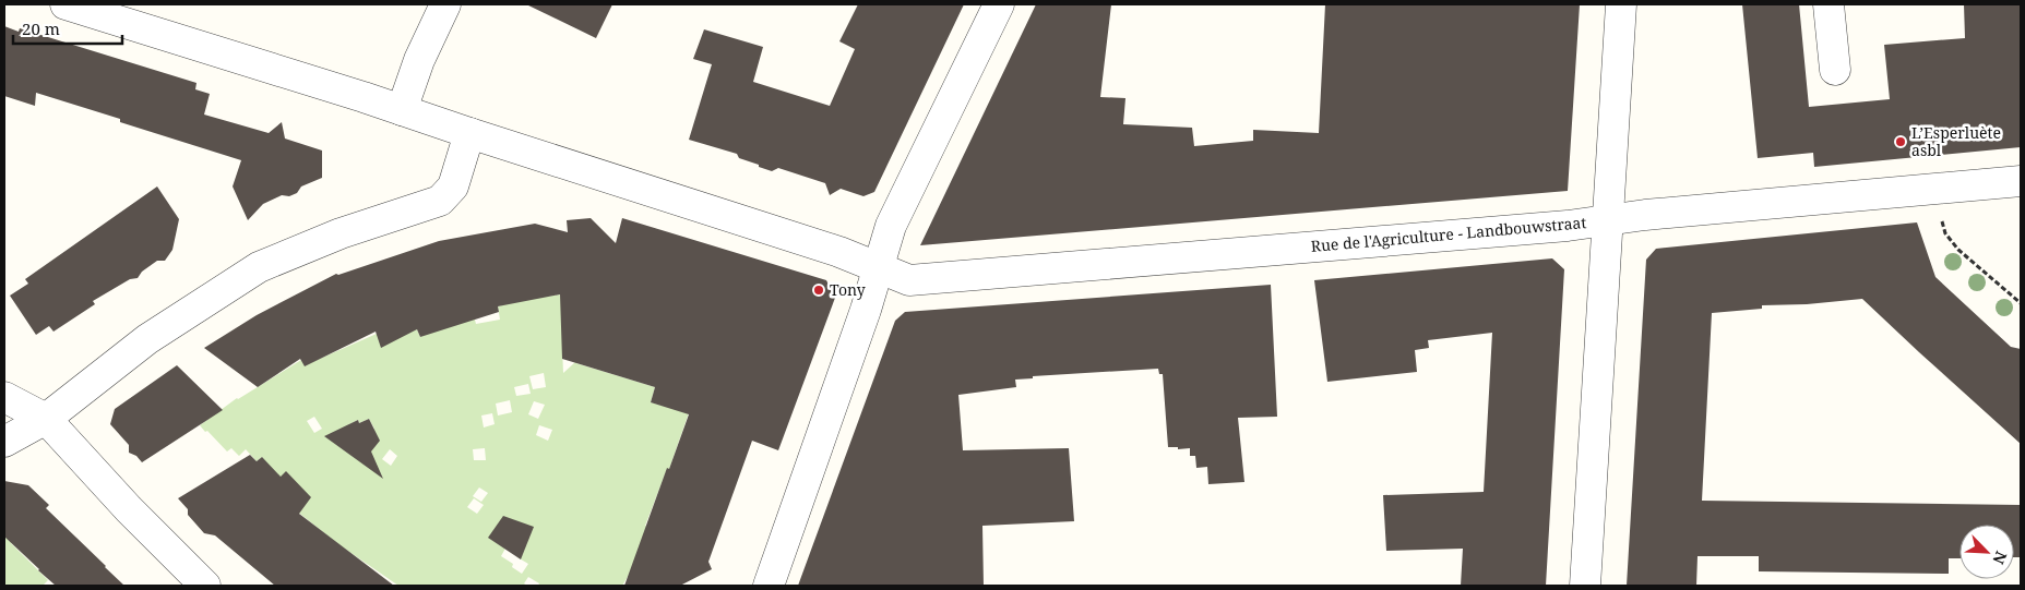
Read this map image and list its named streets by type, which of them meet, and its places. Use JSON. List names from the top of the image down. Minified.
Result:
{"streets":{"street":["Rue de l'Agriculture - Landbouwstraat"]},"places":["L’Esperluète asbl","Tony"],"scale_bar":"20 m","north":"bottom right"}
